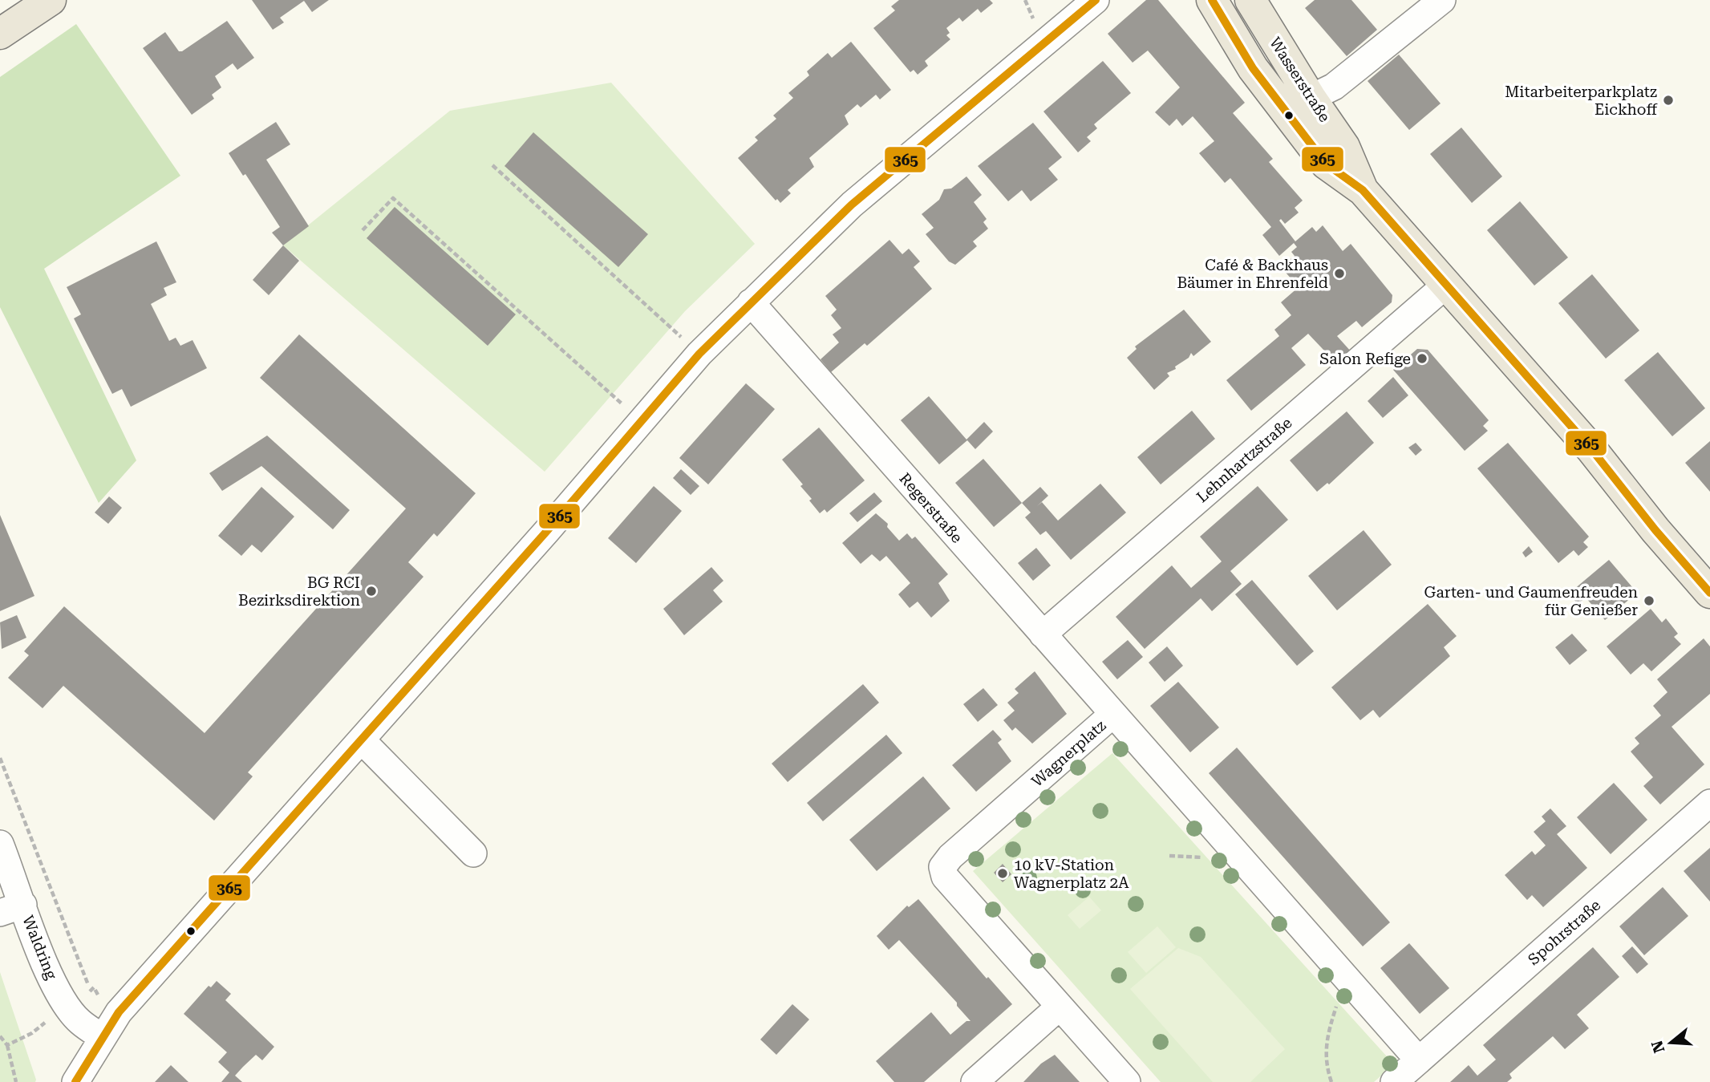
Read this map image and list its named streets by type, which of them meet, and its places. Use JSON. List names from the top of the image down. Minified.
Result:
{"streets":{"main road":["Wasserstraße"],"street":["Lehnhartzstraße","Regerstraße","Wagnerplatz","Spohrstraße","Waldring"]},"crossings":[["Wasserstraße","Lehnhartzstraße"],["Lehnhartzstraße","Regerstraße"],["Regerstraße","Wagnerplatz"],["Wagnerplatz","Spohrstraße"]],"places":["Mitarbeiterparkplatz Eickhoff","Café & Backhaus Bäumer in Ehrenfeld","Salon Refige","BG RCI Bezirksdirektion","Garten- und Gaumenfreuden für Genießer","10 kV-Station Wagnerplatz 2A"],"lines":["transit line 365"],"north":"left"}
